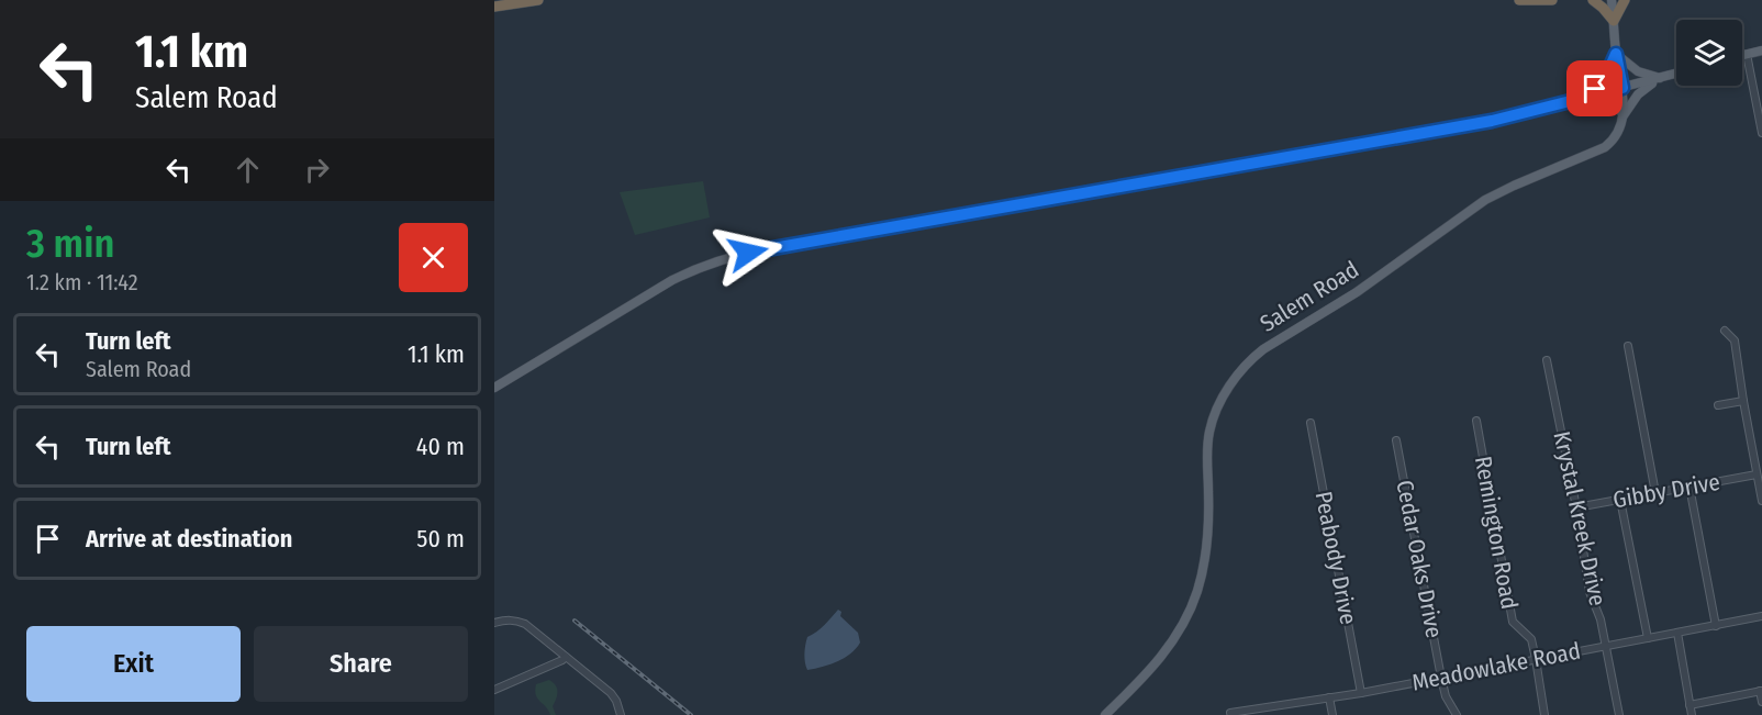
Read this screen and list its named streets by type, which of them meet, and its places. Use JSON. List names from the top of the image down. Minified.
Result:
{"streets":{"main road":["Salem Road"],"street":["Gibby Drive","Krystal Kreek Drive","Remington Road","Peabody Drive","Cedar Oaks Drive","Meadowlake Road"]},"crossings":[["Gibby Drive","Krystal Kreek Drive"],["Krystal Kreek Drive","Meadowlake Road"],["Remington Road","Meadowlake Road"],["Peabody Drive","Meadowlake Road"],["Cedar Oaks Drive","Meadowlake Road"]],"page":{"turn":["1.1 km","Salem Road"],"heading":["3 min","1.2 km · 11:42"],"list":[{"name":"Turn left","note":"Salem Road","value":"1.1 km"},{"name":"Turn left","value":"40 m"},{"name":"Arrive at destination","value":"50 m"}],"buttons":["Exit","Share"]}}
